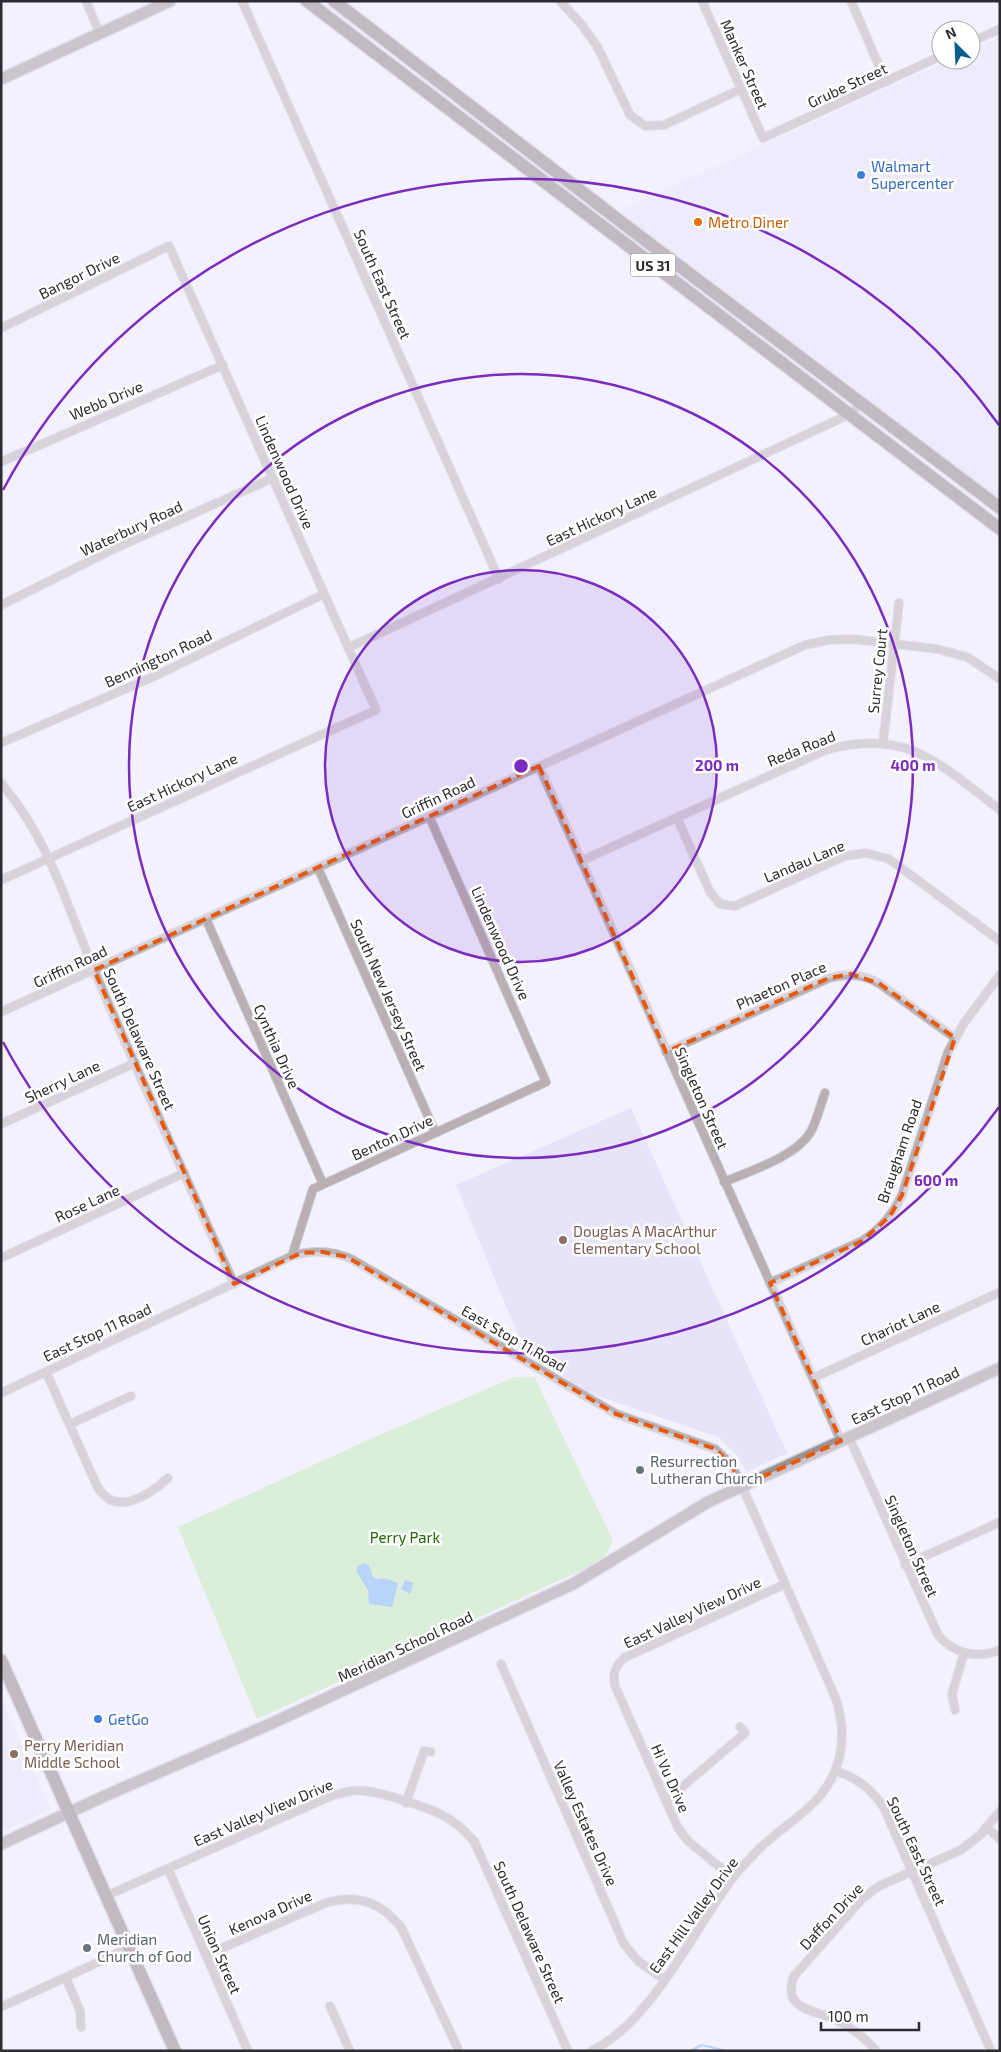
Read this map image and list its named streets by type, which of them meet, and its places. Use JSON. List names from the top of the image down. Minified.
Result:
{"streets":{"main road":["US 31","East Stop 11 Road","Meridian School Road"],"street":["Manker Street","Grube Street","Bangor Drive","South East Street","Webb Drive","Lindenwood Drive","East Hickory Lane","Waterbury Road","Bennington Road","Surrey Court","Reda Road","Griffin Road","Landau Lane","Phaeton Place","South New Jersey Street","South Delaware Street","Cynthia Drive","Sherry Lane","Singleton Street","Benton Drive","Braugham Road","Rose Lane","Chariot Lane","East Valley View Drive","Hi Vu Drive","Valley Estates Drive","Kenova Drive","East Hill Valley Drive","Daffon Drive","Union Street"]},"crossings":[["Manker Street","Grube Street"],["US 31","East Hickory Lane"],["Bangor Drive","Lindenwood Drive"],["South East Street","East Hickory Lane"],["South East Street","East Hill Valley Drive"],["South East Street","Daffon Drive"],["Webb Drive","Lindenwood Drive"],["Lindenwood Drive","East Hickory Lane"],["Lindenwood Drive","Waterbury Road"],["Lindenwood Drive","Bennington Road"],["Lindenwood Drive","Griffin Road"],["Lindenwood Drive","Benton Drive"],["East Hickory Lane","South Delaware Street"],["Surrey Court","Reda Road"],["Surrey Court","Griffin Road"],["Reda Road","Landau Lane"],["Reda Road","Singleton Street"],["Griffin Road","South New Jersey Street"],["Griffin Road","South Delaware Street"],["Griffin Road","Cynthia Drive"],["Griffin Road","Singleton Street"],["Phaeton Place","Singleton Street"],["Phaeton Place","Braugham Road"],["South New Jersey Street","Benton Drive"],["South Delaware Street","Sherry Lane"],["South Delaware Street","Rose Lane"],["South Delaware Street","East Stop 11 Road"],["South Delaware Street","East Valley View Drive"],["Cynthia Drive","Benton Drive"],["Singleton Street","Braugham Road"],["Singleton Street","Chariot Lane"],["Singleton Street","East Stop 11 Road"],["Benton Drive","East Stop 11 Road"],["East Stop 11 Road","Meridian School Road"],["East Valley View Drive","Hi Vu Drive"],["East Valley View Drive","Union Street"],["Hi Vu Drive","East Hill Valley Drive"],["Valley Estates Drive","East Hill Valley Drive"],["Kenova Drive","Union Street"]],"parks":["Perry Park"],"places":["Walmart Supercenter","Metro Diner","Douglas A MacArthur Elementary School","Resurrection Lutheran Church","GetGo","Perry Meridian Middle School","Meridian Church of God"],"scale_bar":"100 m","north":"top left","rings":["200 m","400 m","600 m"]}
